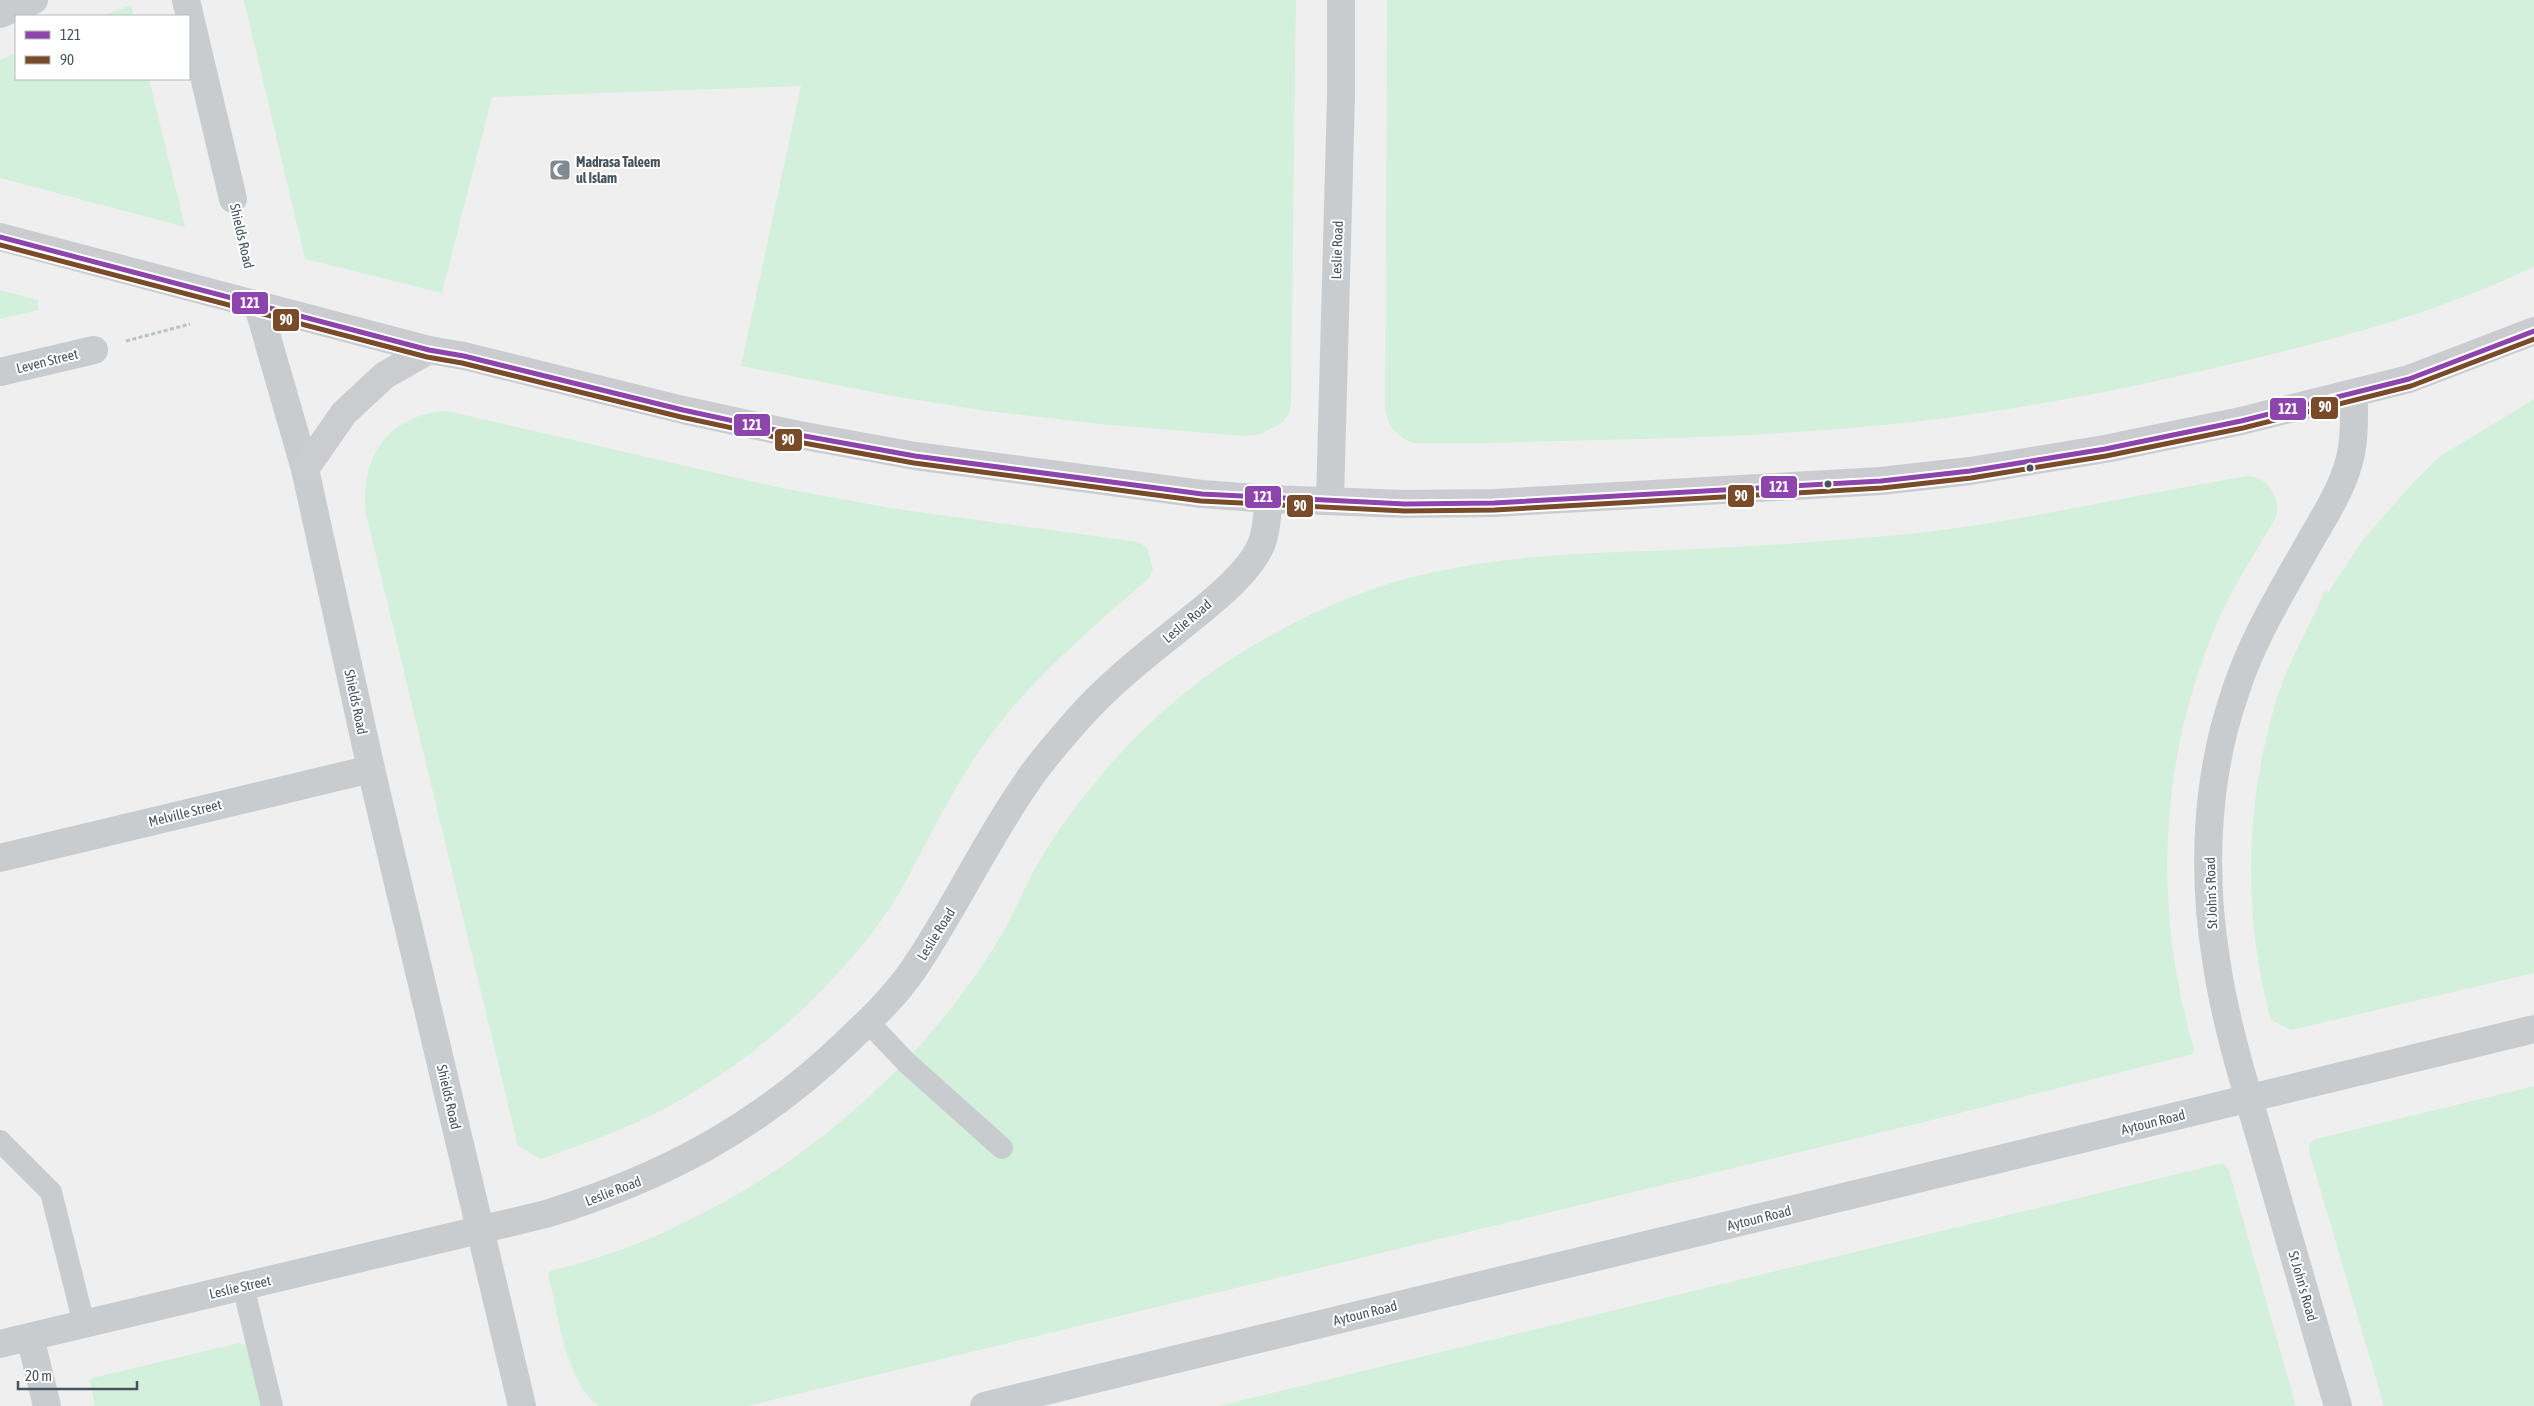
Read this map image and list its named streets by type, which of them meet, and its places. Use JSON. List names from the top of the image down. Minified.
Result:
{"streets":{"street":["Shields Road","Leslie Road","Leven Street","Melville Street","St John's Road","Aytoun Road","Leslie Street"]},"crossings":[["Shields Road","Leslie Road"],["Shields Road","Melville Street"],["Shields Road","Leslie Street"],["Leslie Road","Leslie Street"],["St John's Road","Aytoun Road"]],"places":{"mosque":["Madrasa Taleem ul Islam"]},"lines":["transit line 121","transit line 90"],"legend":["121","90"],"scale_bar":"20 m"}
